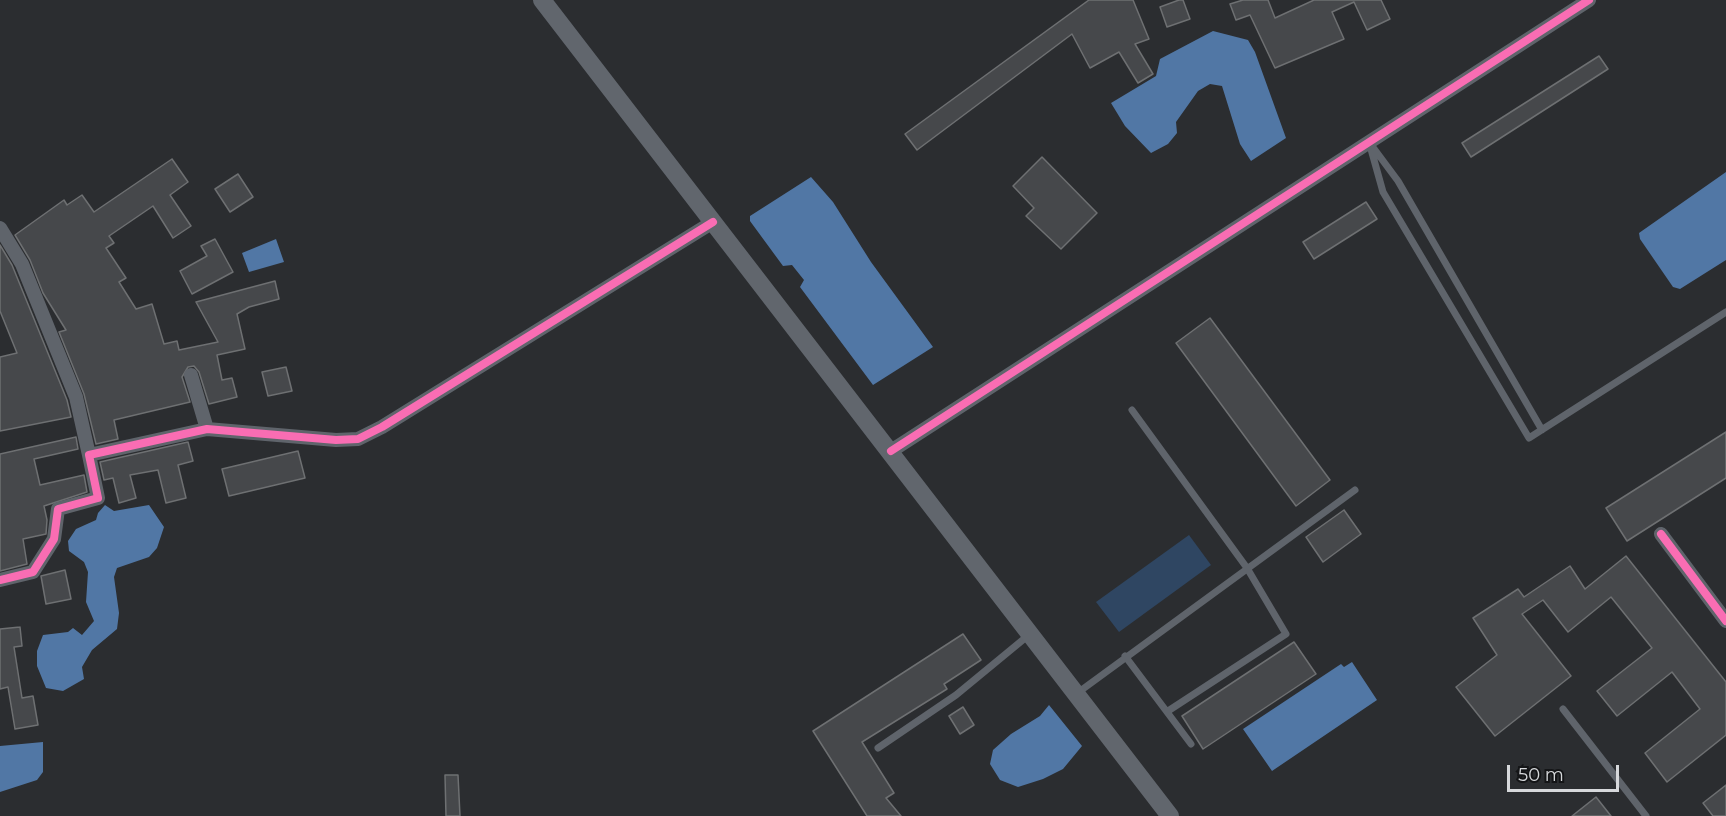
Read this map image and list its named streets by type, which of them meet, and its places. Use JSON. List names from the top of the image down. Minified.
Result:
{"scale_bar":"50 m"}
